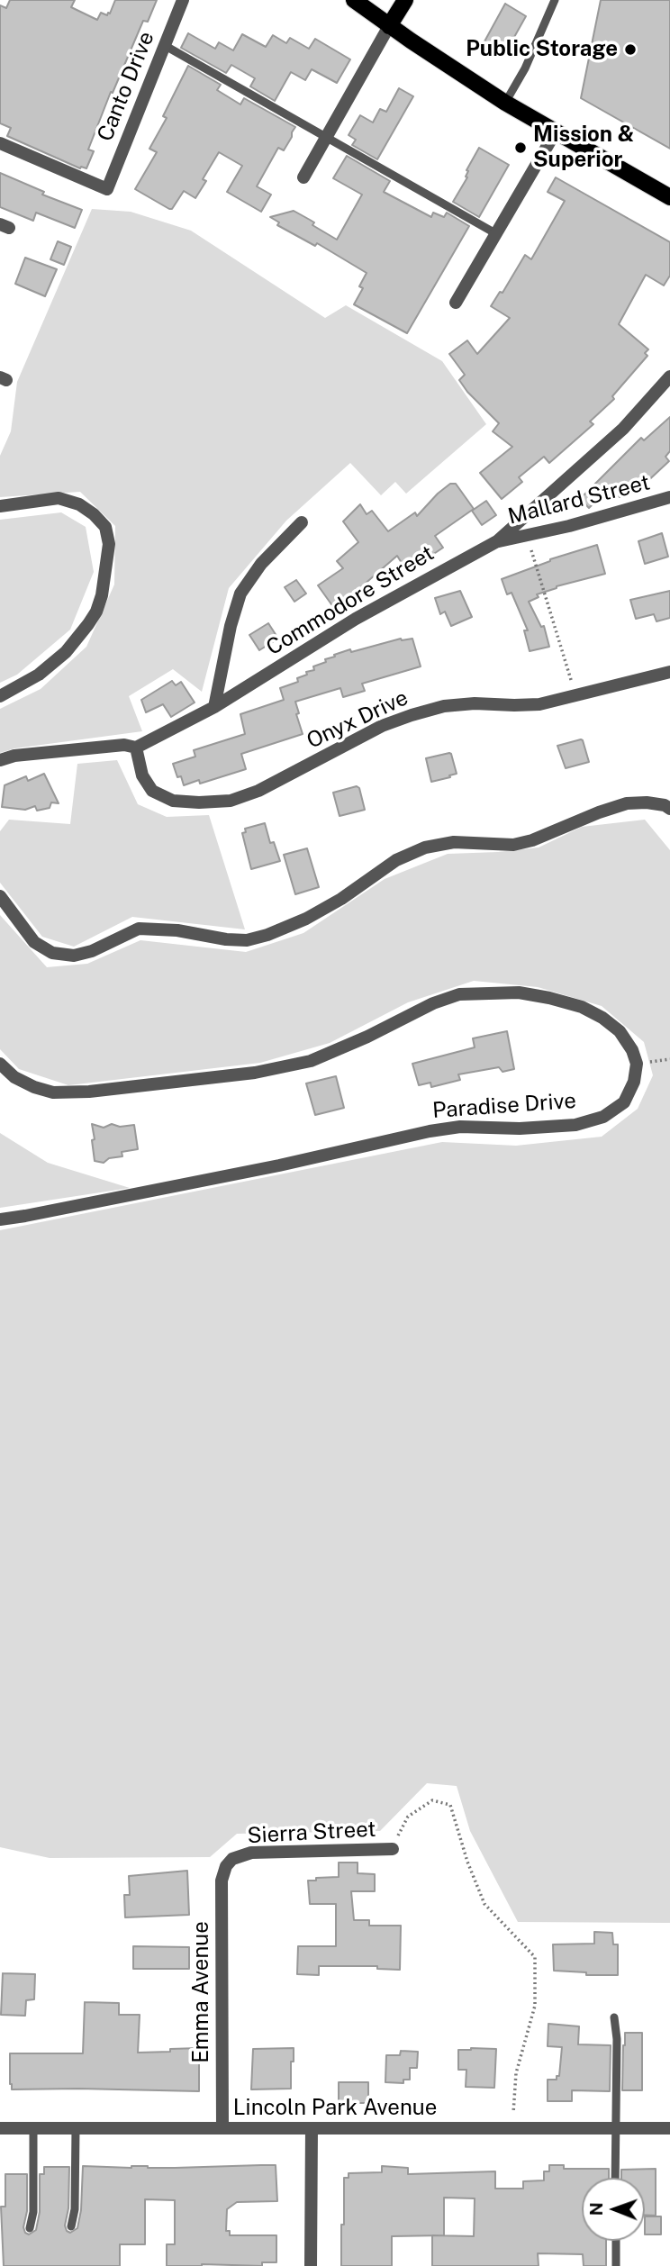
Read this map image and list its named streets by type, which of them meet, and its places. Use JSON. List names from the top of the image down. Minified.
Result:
{"streets":{"street":["Canto Drive","Mallard Street","Commodore Street","Onyx Drive","Paradise Drive","Sierra Street","Emma Avenue","Lincoln Park Avenue"]},"crossings":[["Mallard Street","Commodore Street"],["Commodore Street","Onyx Drive"],["Sierra Street","Emma Avenue"],["Emma Avenue","Lincoln Park Avenue"]],"places":["Public Storage","Mission & Superior"],"north":"left"}
